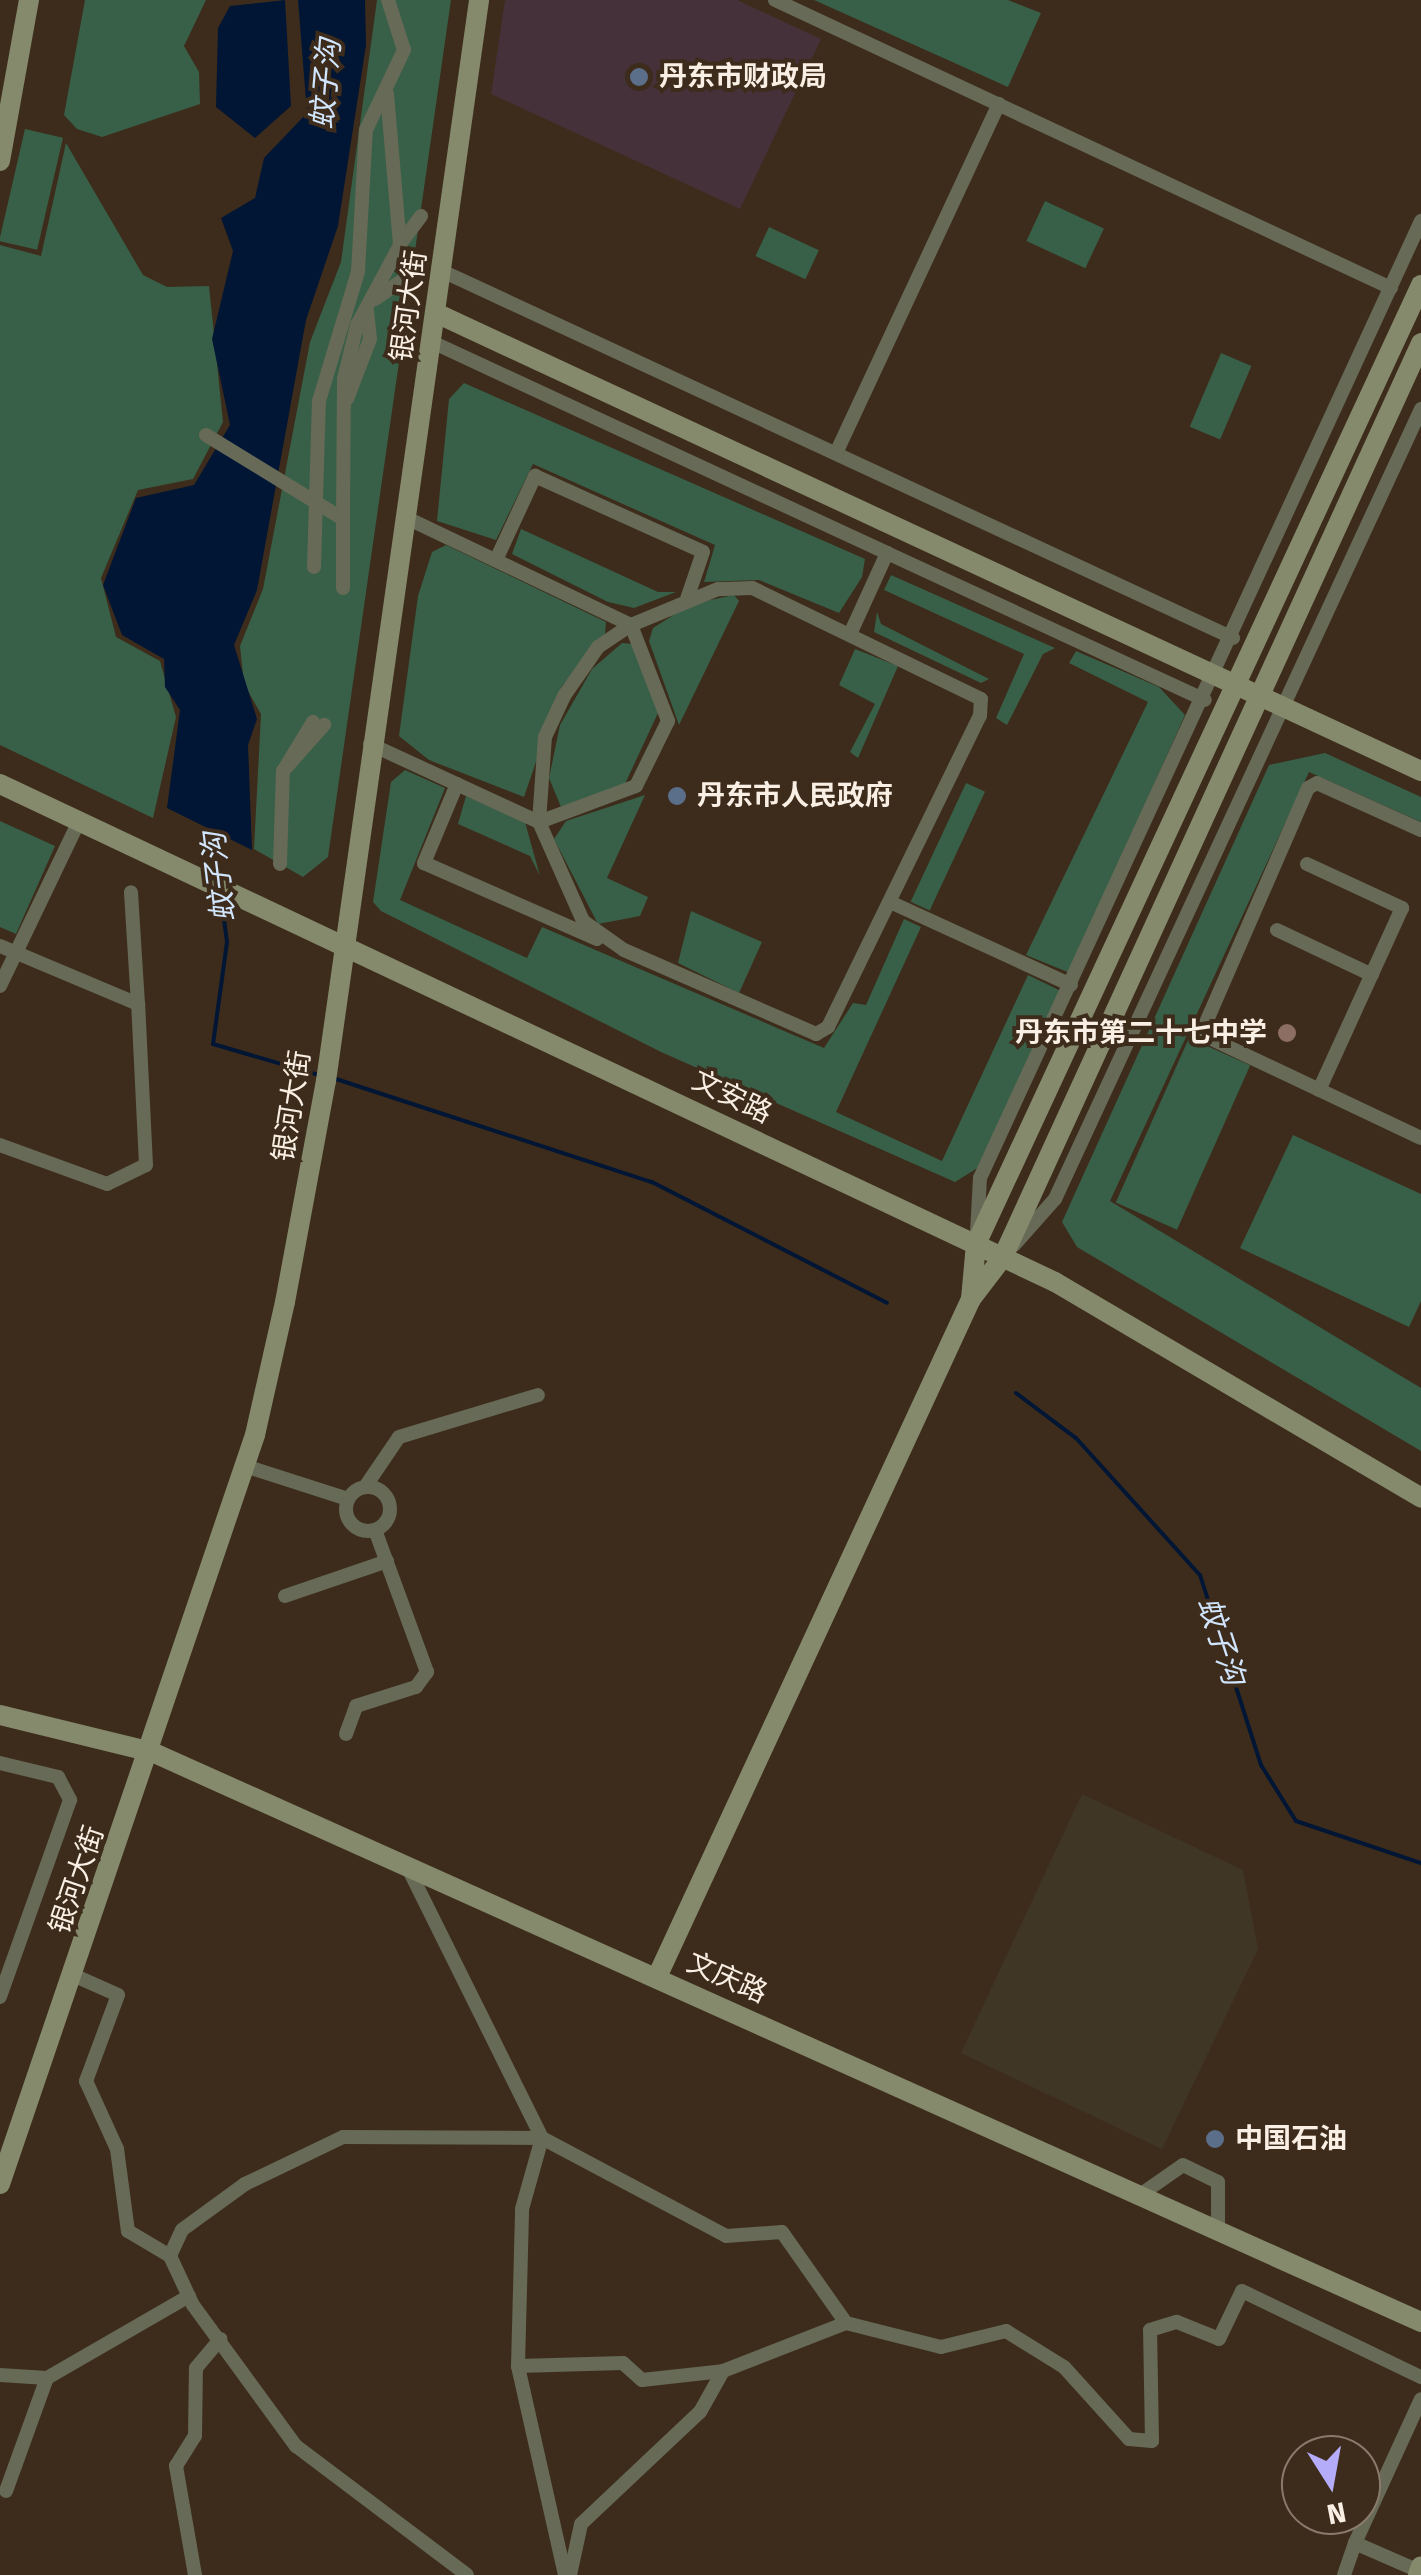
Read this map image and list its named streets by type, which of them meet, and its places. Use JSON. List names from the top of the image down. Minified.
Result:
{"streets":{"main road":["银河大街","文安路","文庆路"]},"crossings":[["银河大街","文安路"],["银河大街","文庆路"]],"water":["蚊子沟"],"places":["丹东市财政局","丹东市人民政府","丹东市第二十七中学","中国石油"],"north":"bottom"}
